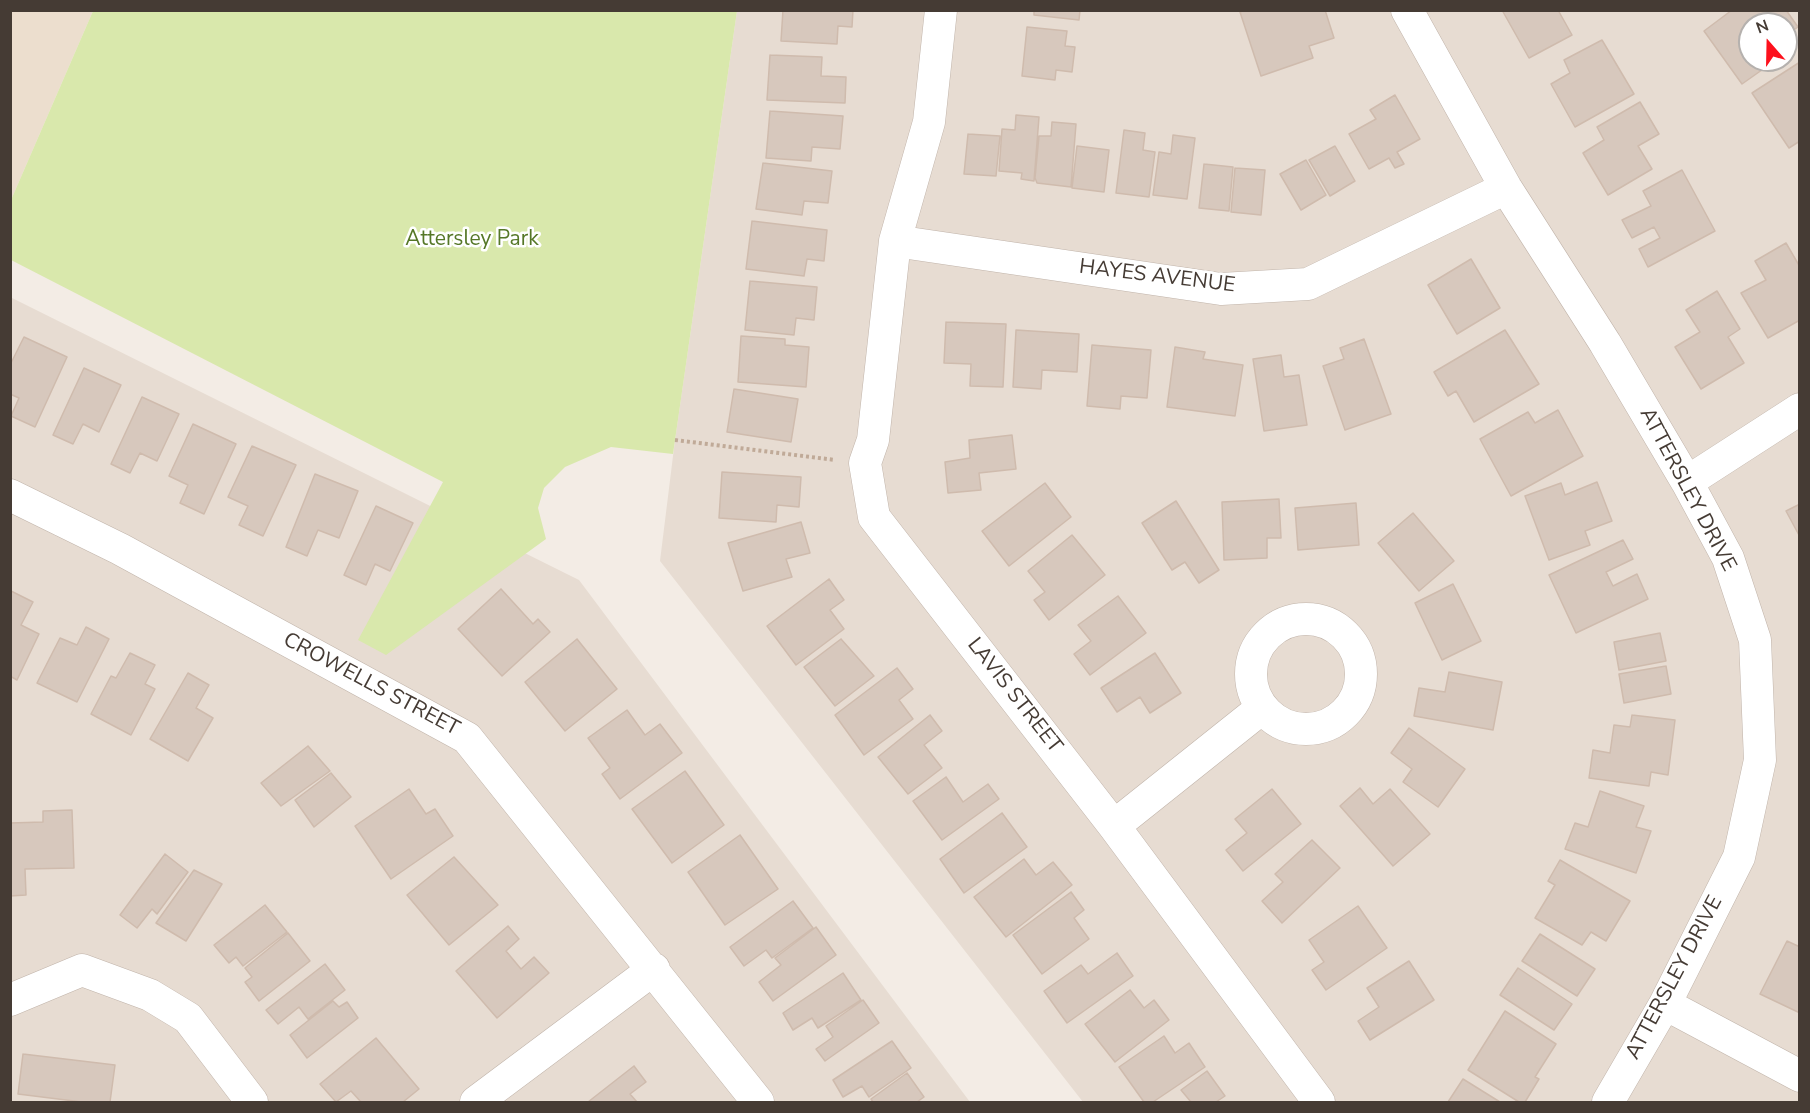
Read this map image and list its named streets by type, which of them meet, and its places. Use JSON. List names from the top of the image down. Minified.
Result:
{"streets":{"street":["HAYES AVENUE","ATTERSLEY DRIVE","CROWELLS STREET","LAVIS STREET"]},"crossings":[["HAYES AVENUE","ATTERSLEY DRIVE"],["HAYES AVENUE","LAVIS STREET"]],"parks":["Attersley Park"],"north":"top"}
